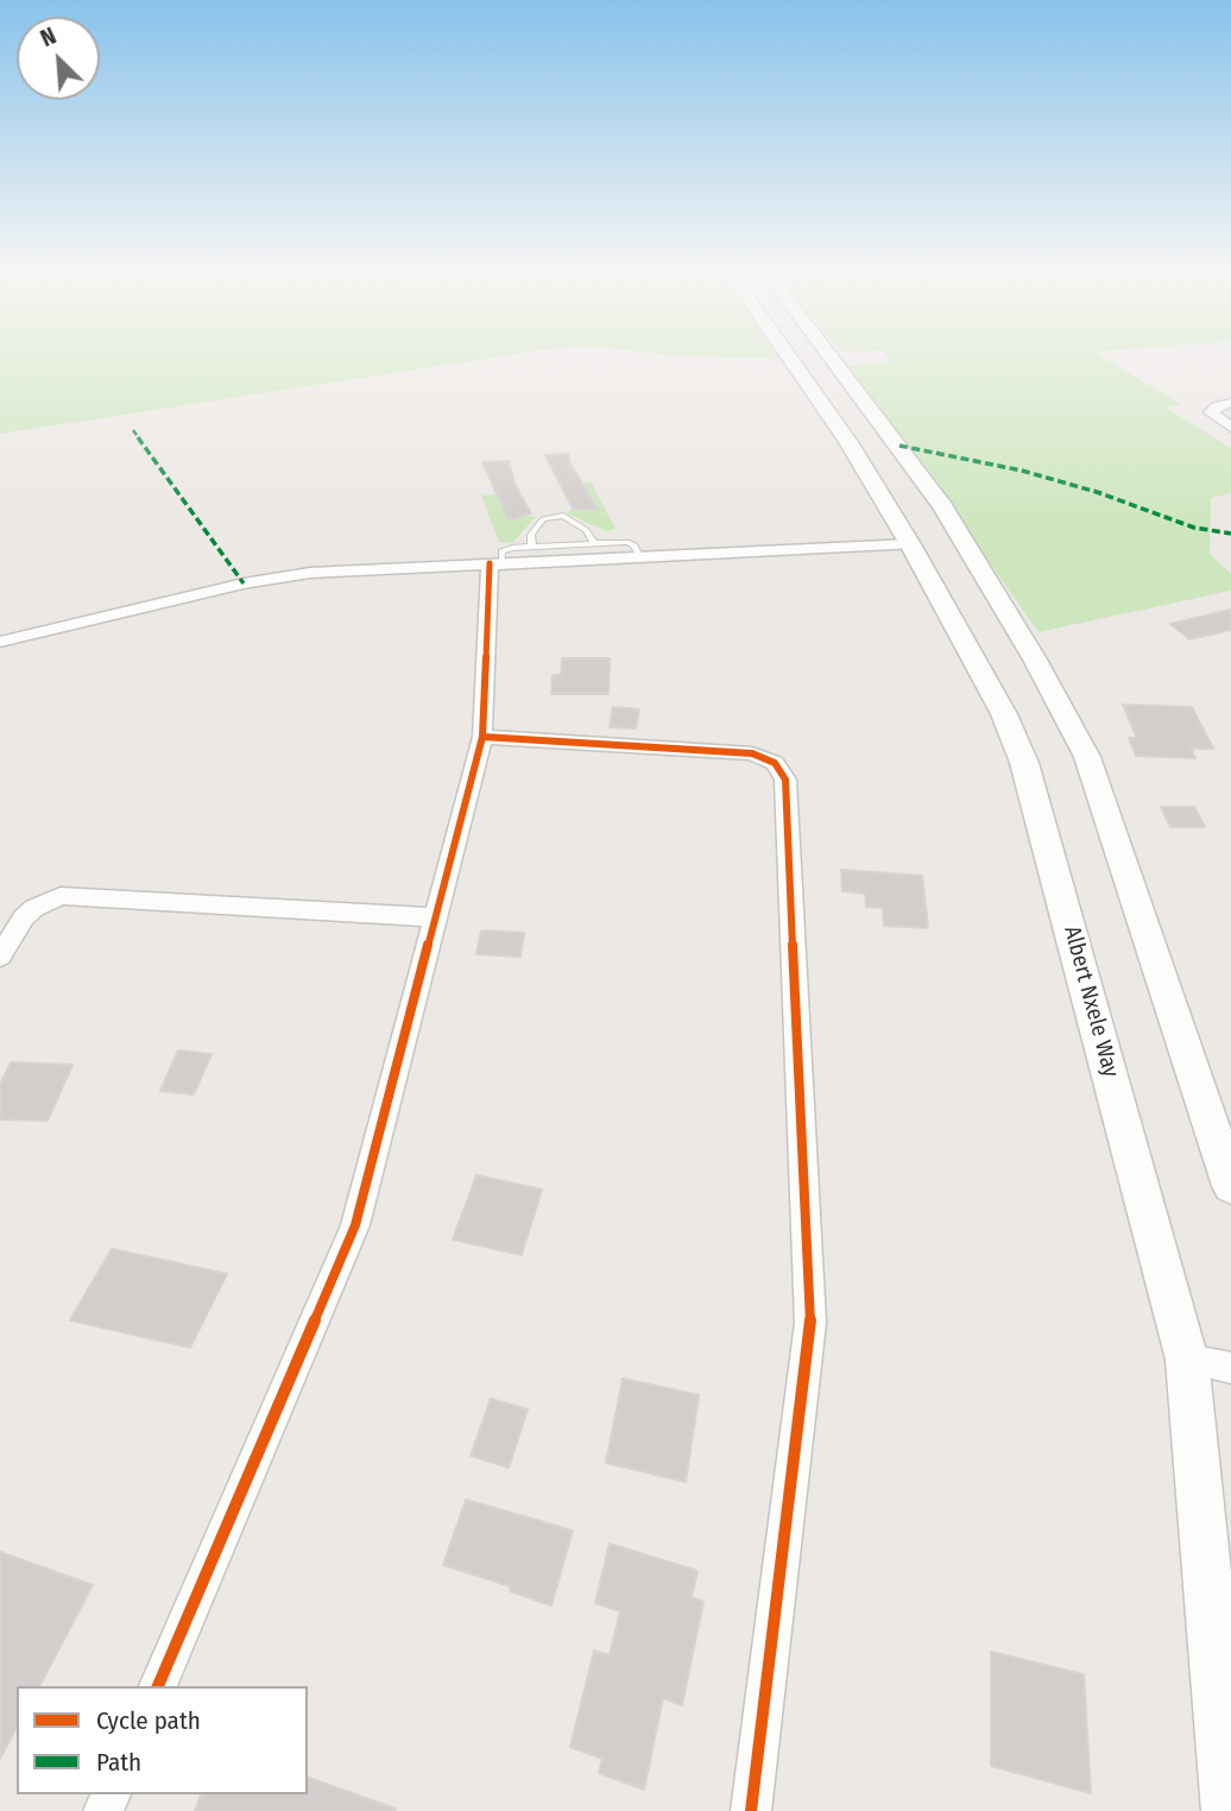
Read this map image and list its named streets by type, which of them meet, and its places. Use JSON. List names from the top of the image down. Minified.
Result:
{"streets":{"main road":["Albert Nxele Way"]},"legend":["Cycle path","Path"],"north":"top left"}
